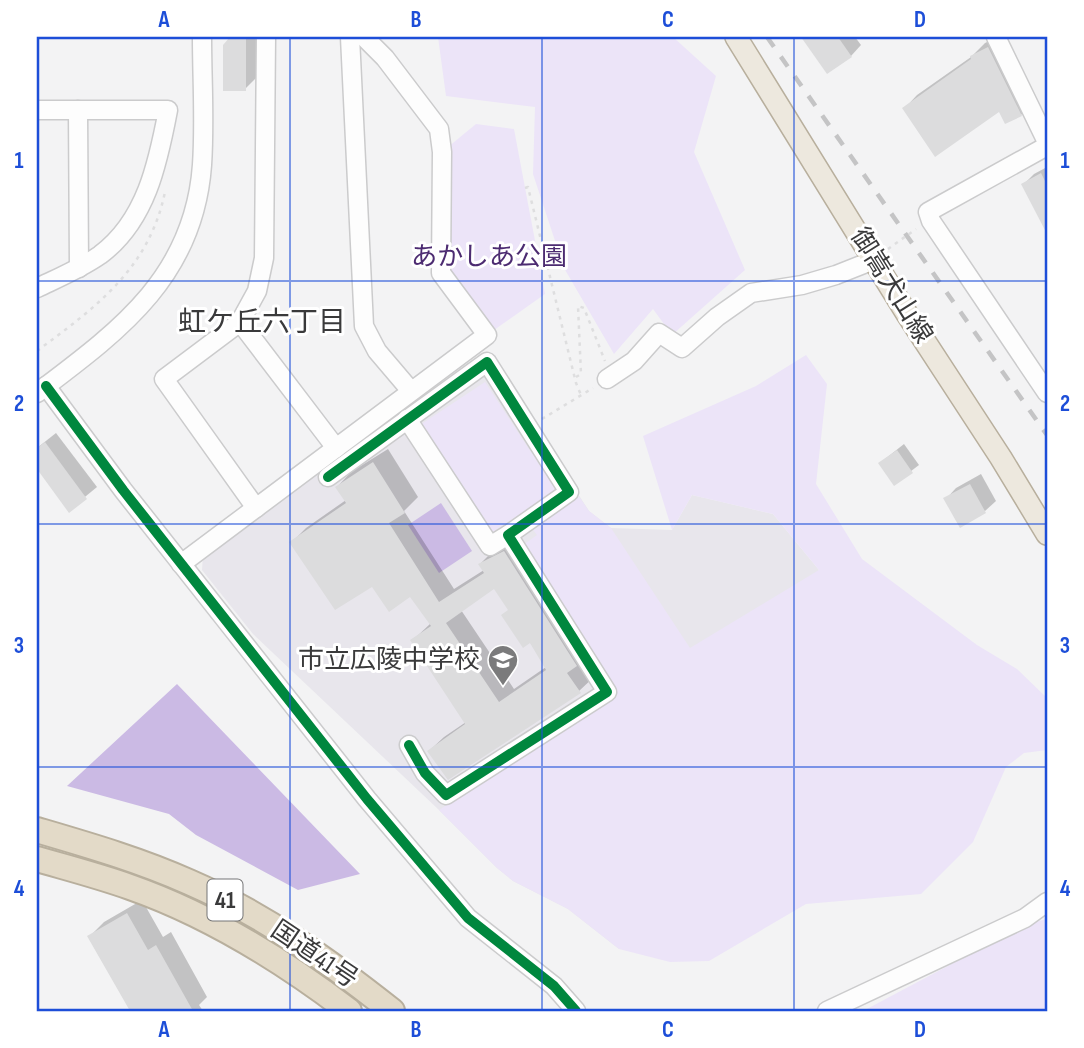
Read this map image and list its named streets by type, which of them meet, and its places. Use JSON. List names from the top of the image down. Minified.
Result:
{"streets":{"highway":["41","国道41号"],"main road":["御嵩犬山線"]},"districts":["虹ケ丘六丁目"],"parks":["あかしあ公園"],"places":{"school or university":["市立広陵中学校"]},"grid":{"columns":["A","B","C","D"],"rows":["1","2","3","4"]}}
